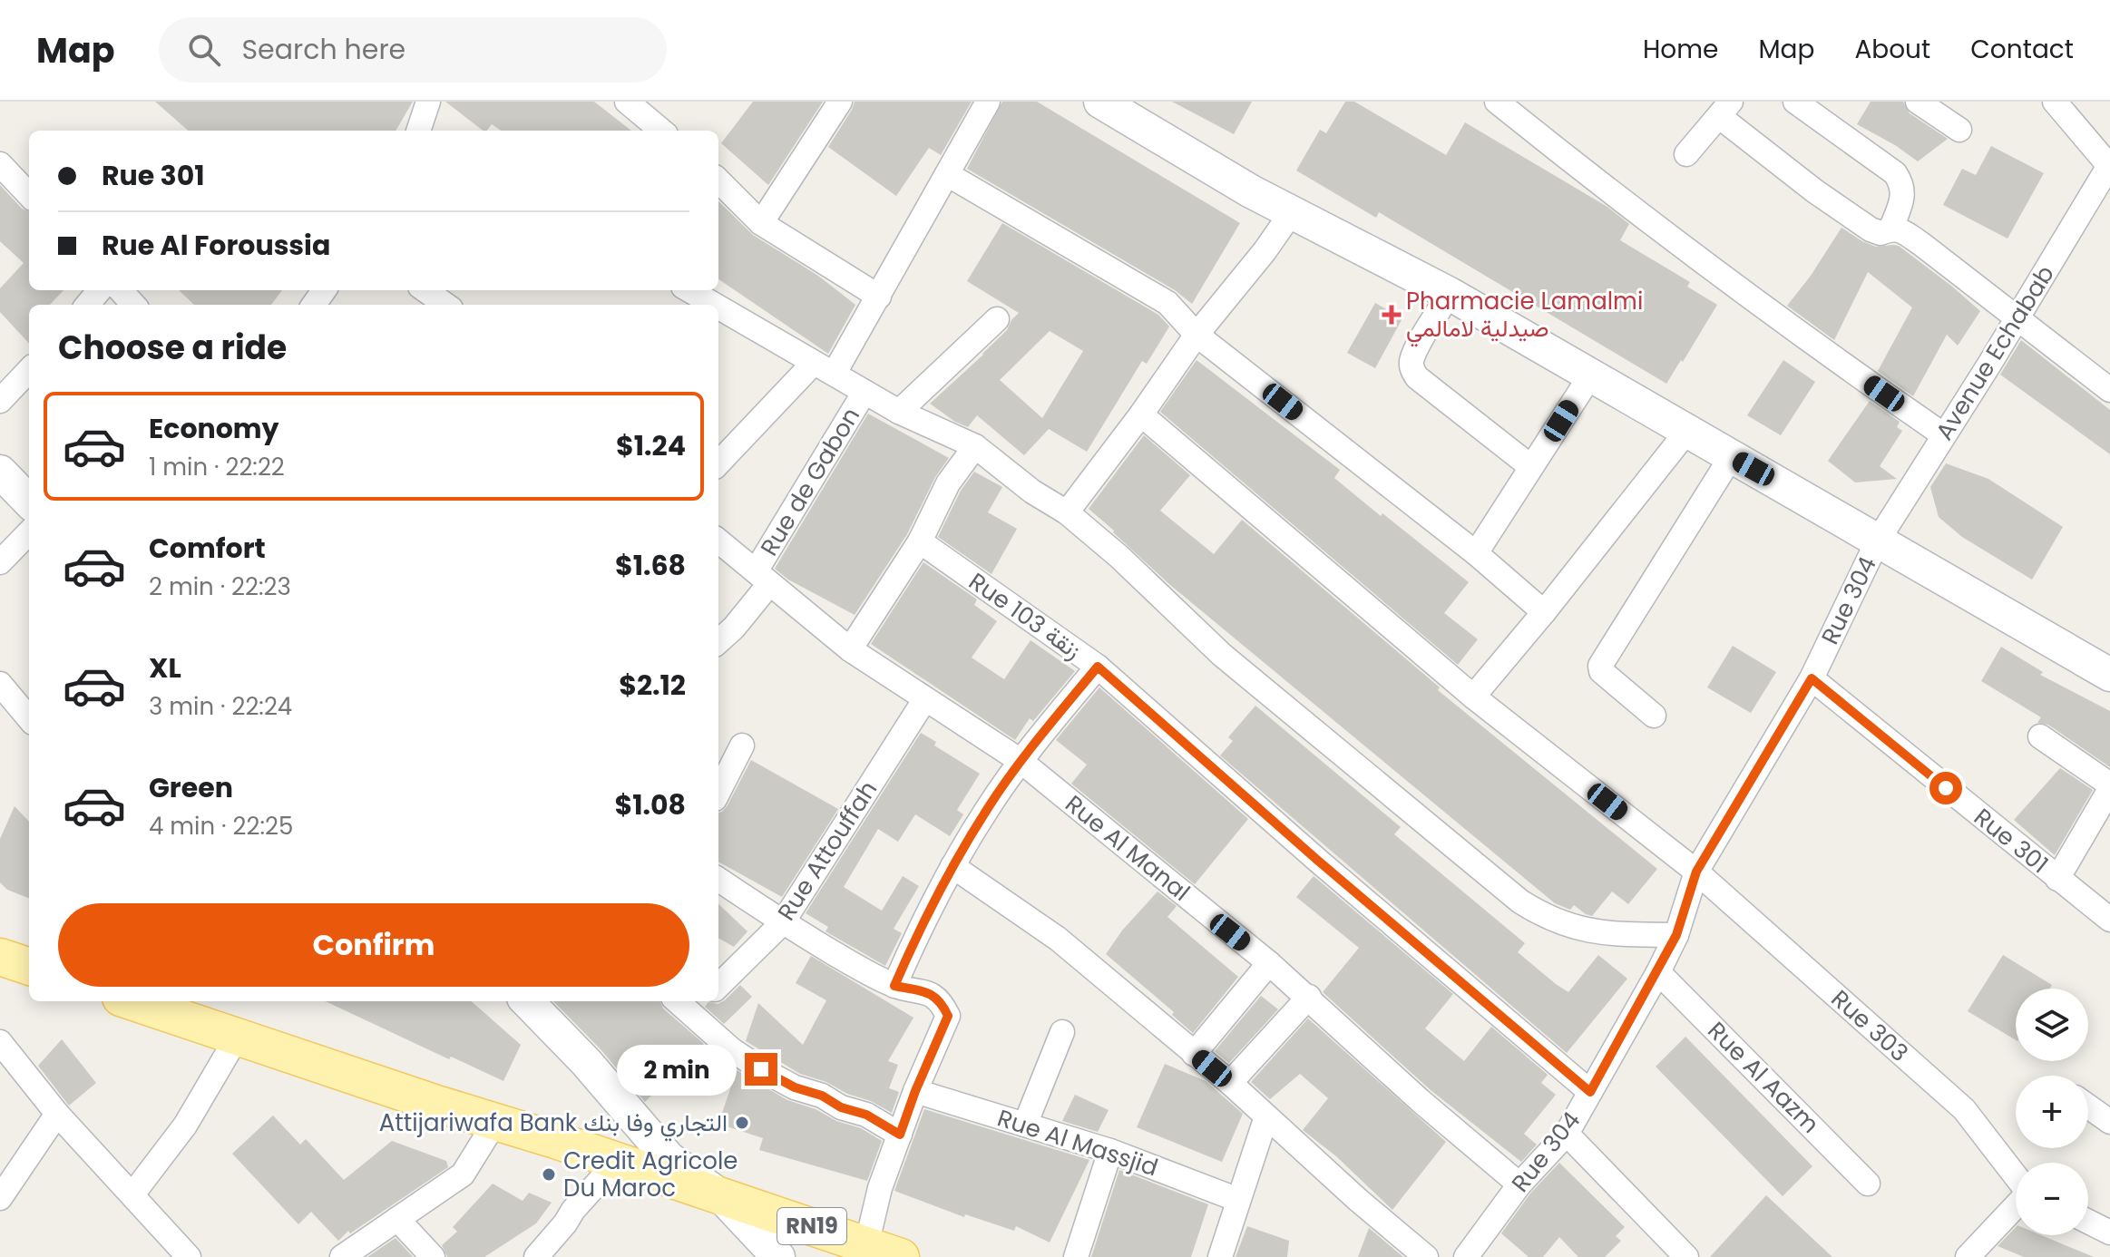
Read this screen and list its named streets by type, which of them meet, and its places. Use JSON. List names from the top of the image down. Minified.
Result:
{"streets":{"main road":["RN19"],"street":["Avenue Echabab","Rue de Gabon","Rue 304","Rue 103 زنقة","Rue 301","Rue Al Manal","Rue Attouffah","Rue 303","Rue Al Aazm","Rue Al Massjid"]},"crossings":[["Avenue Echabab","Rue 304"],["Rue de Gabon","Rue Al Manal"],["Rue 304","Rue 103 زنقة"],["Rue 304","Rue 301"],["Rue 304","Rue Al Manal"],["Rue 304","Rue 303"],["Rue 304","Rue Al Aazm"],["Rue Al Manal","Rue Attouffah"]],"places":{"health":["Pharmacie Lamalmi صيدلية لامالمي"],"other":["Attijariwafa Bank التجاري وفا بنك","Credit Agricole Du Maroc"]},"page":{"header":"Map","search":"Search here","nav":["Home","Map","About","Contact"],"banner":["Rue 301","Rue Al Foroussia"],"heading":"Choose a ride","list":[{"name":"Economy","note":"1 min · 22:22","value":"$1.24"},{"name":"Comfort","note":"2 min · 22:23","value":"$1.68"},{"name":"XL","note":"3 min · 22:24","value":"$2.12"},{"name":"Green","note":"4 min · 22:25","value":"$1.08"}],"buttons":"Confirm","map_buttons":["+","−"],"bubble":"2 min"}}
